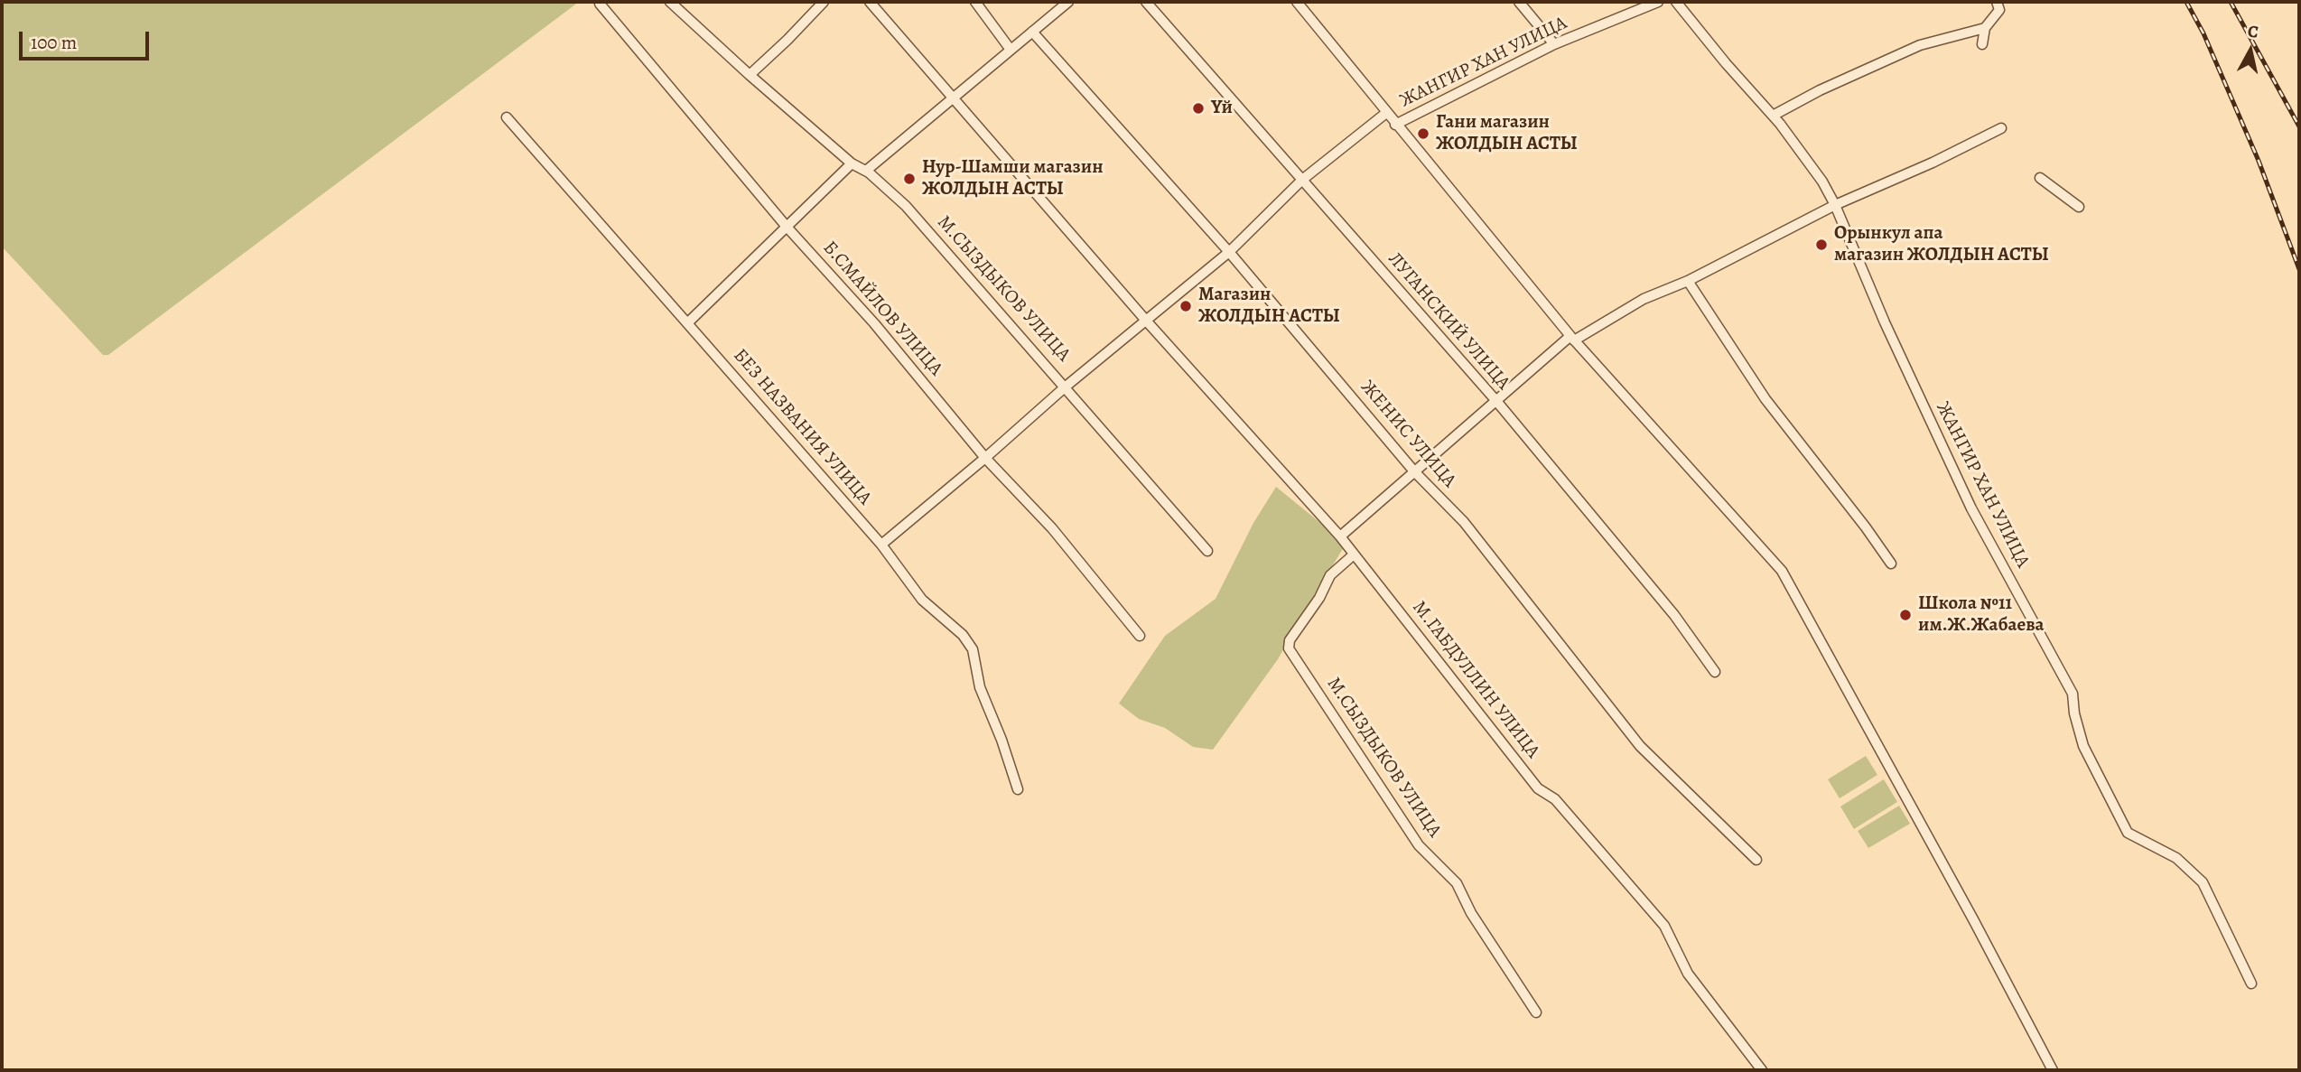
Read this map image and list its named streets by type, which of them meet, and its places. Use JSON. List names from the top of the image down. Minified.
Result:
{"streets":{"street":["ЖАНГИР ХАН УЛИЦА","М.СЫЗДЫКОВ УЛИЦА","Б.СМАЙЛОВ УЛИЦА","ЛУГАНСКИЙ УЛИЦА","БЕЗ НАЗВАНИЯ УЛИЦА","ЖЕНИС УЛИЦА","М.ГАБДУЛЛИН УЛИЦА"]},"crossings":[["М.СЫЗДЫКОВ УЛИЦА","М.ГАБДУЛЛИН УЛИЦА"]],"places":["Үй","Гани магазин ЖОЛДЫН АСТЫ","Нур-Шамши магазин ЖОЛДЫН АСТЫ","Орынкул апа магазин ЖОЛДЫН АСТЫ","Магазин ЖОЛДЫН АСТЫ","Школа №11 им.Ж.Жабаева"],"scale_bar":"100 m","north":"top"}
